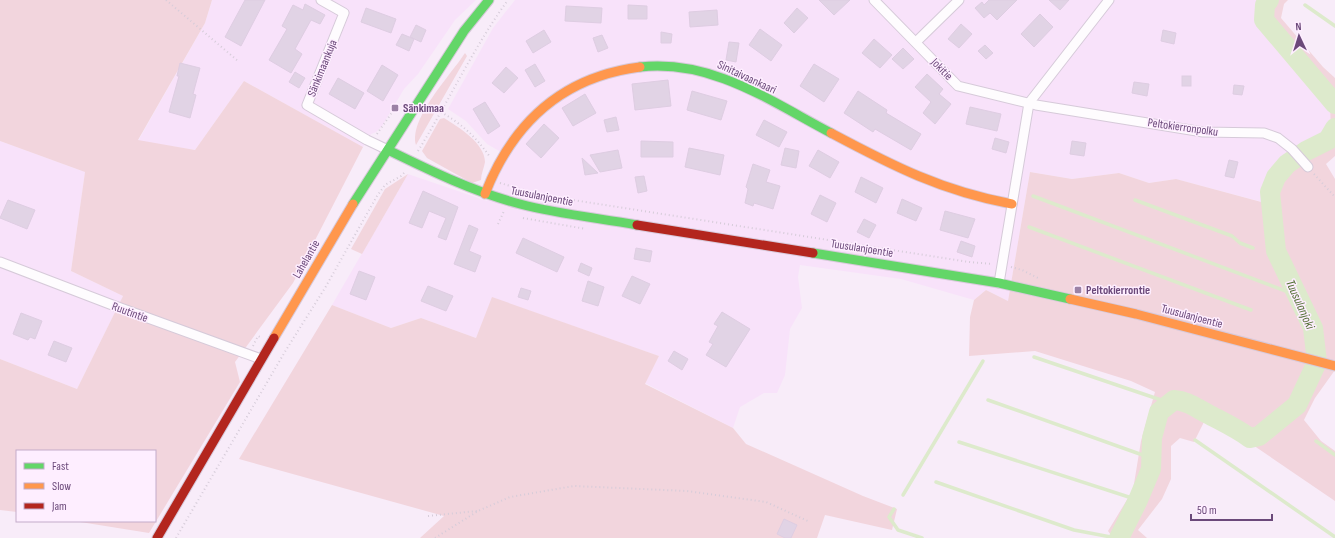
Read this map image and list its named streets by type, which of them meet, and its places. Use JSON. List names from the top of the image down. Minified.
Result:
{"streets":{"street":["Sänkimaankuja","Jokitie","Sinitaivaankaari","Peltokierronpolku","Tuusulanjoentie","Lahelantie","Ruutintie"]},"crossings":[["Sänkimaankuja","Tuusulanjoentie"],["Sänkimaankuja","Lahelantie"],["Jokitie","Peltokierronpolku"],["Sinitaivaankaari","Tuusulanjoentie"],["Tuusulanjoentie","Lahelantie"],["Lahelantie","Ruutintie"]],"water":["Tuusulanjoki"],"places":{"transit":["Sänkimaa","Peltokierrontie"]},"legend":["Fast","Slow","Jam"],"scale_bar":"50 m","north":"top"}
